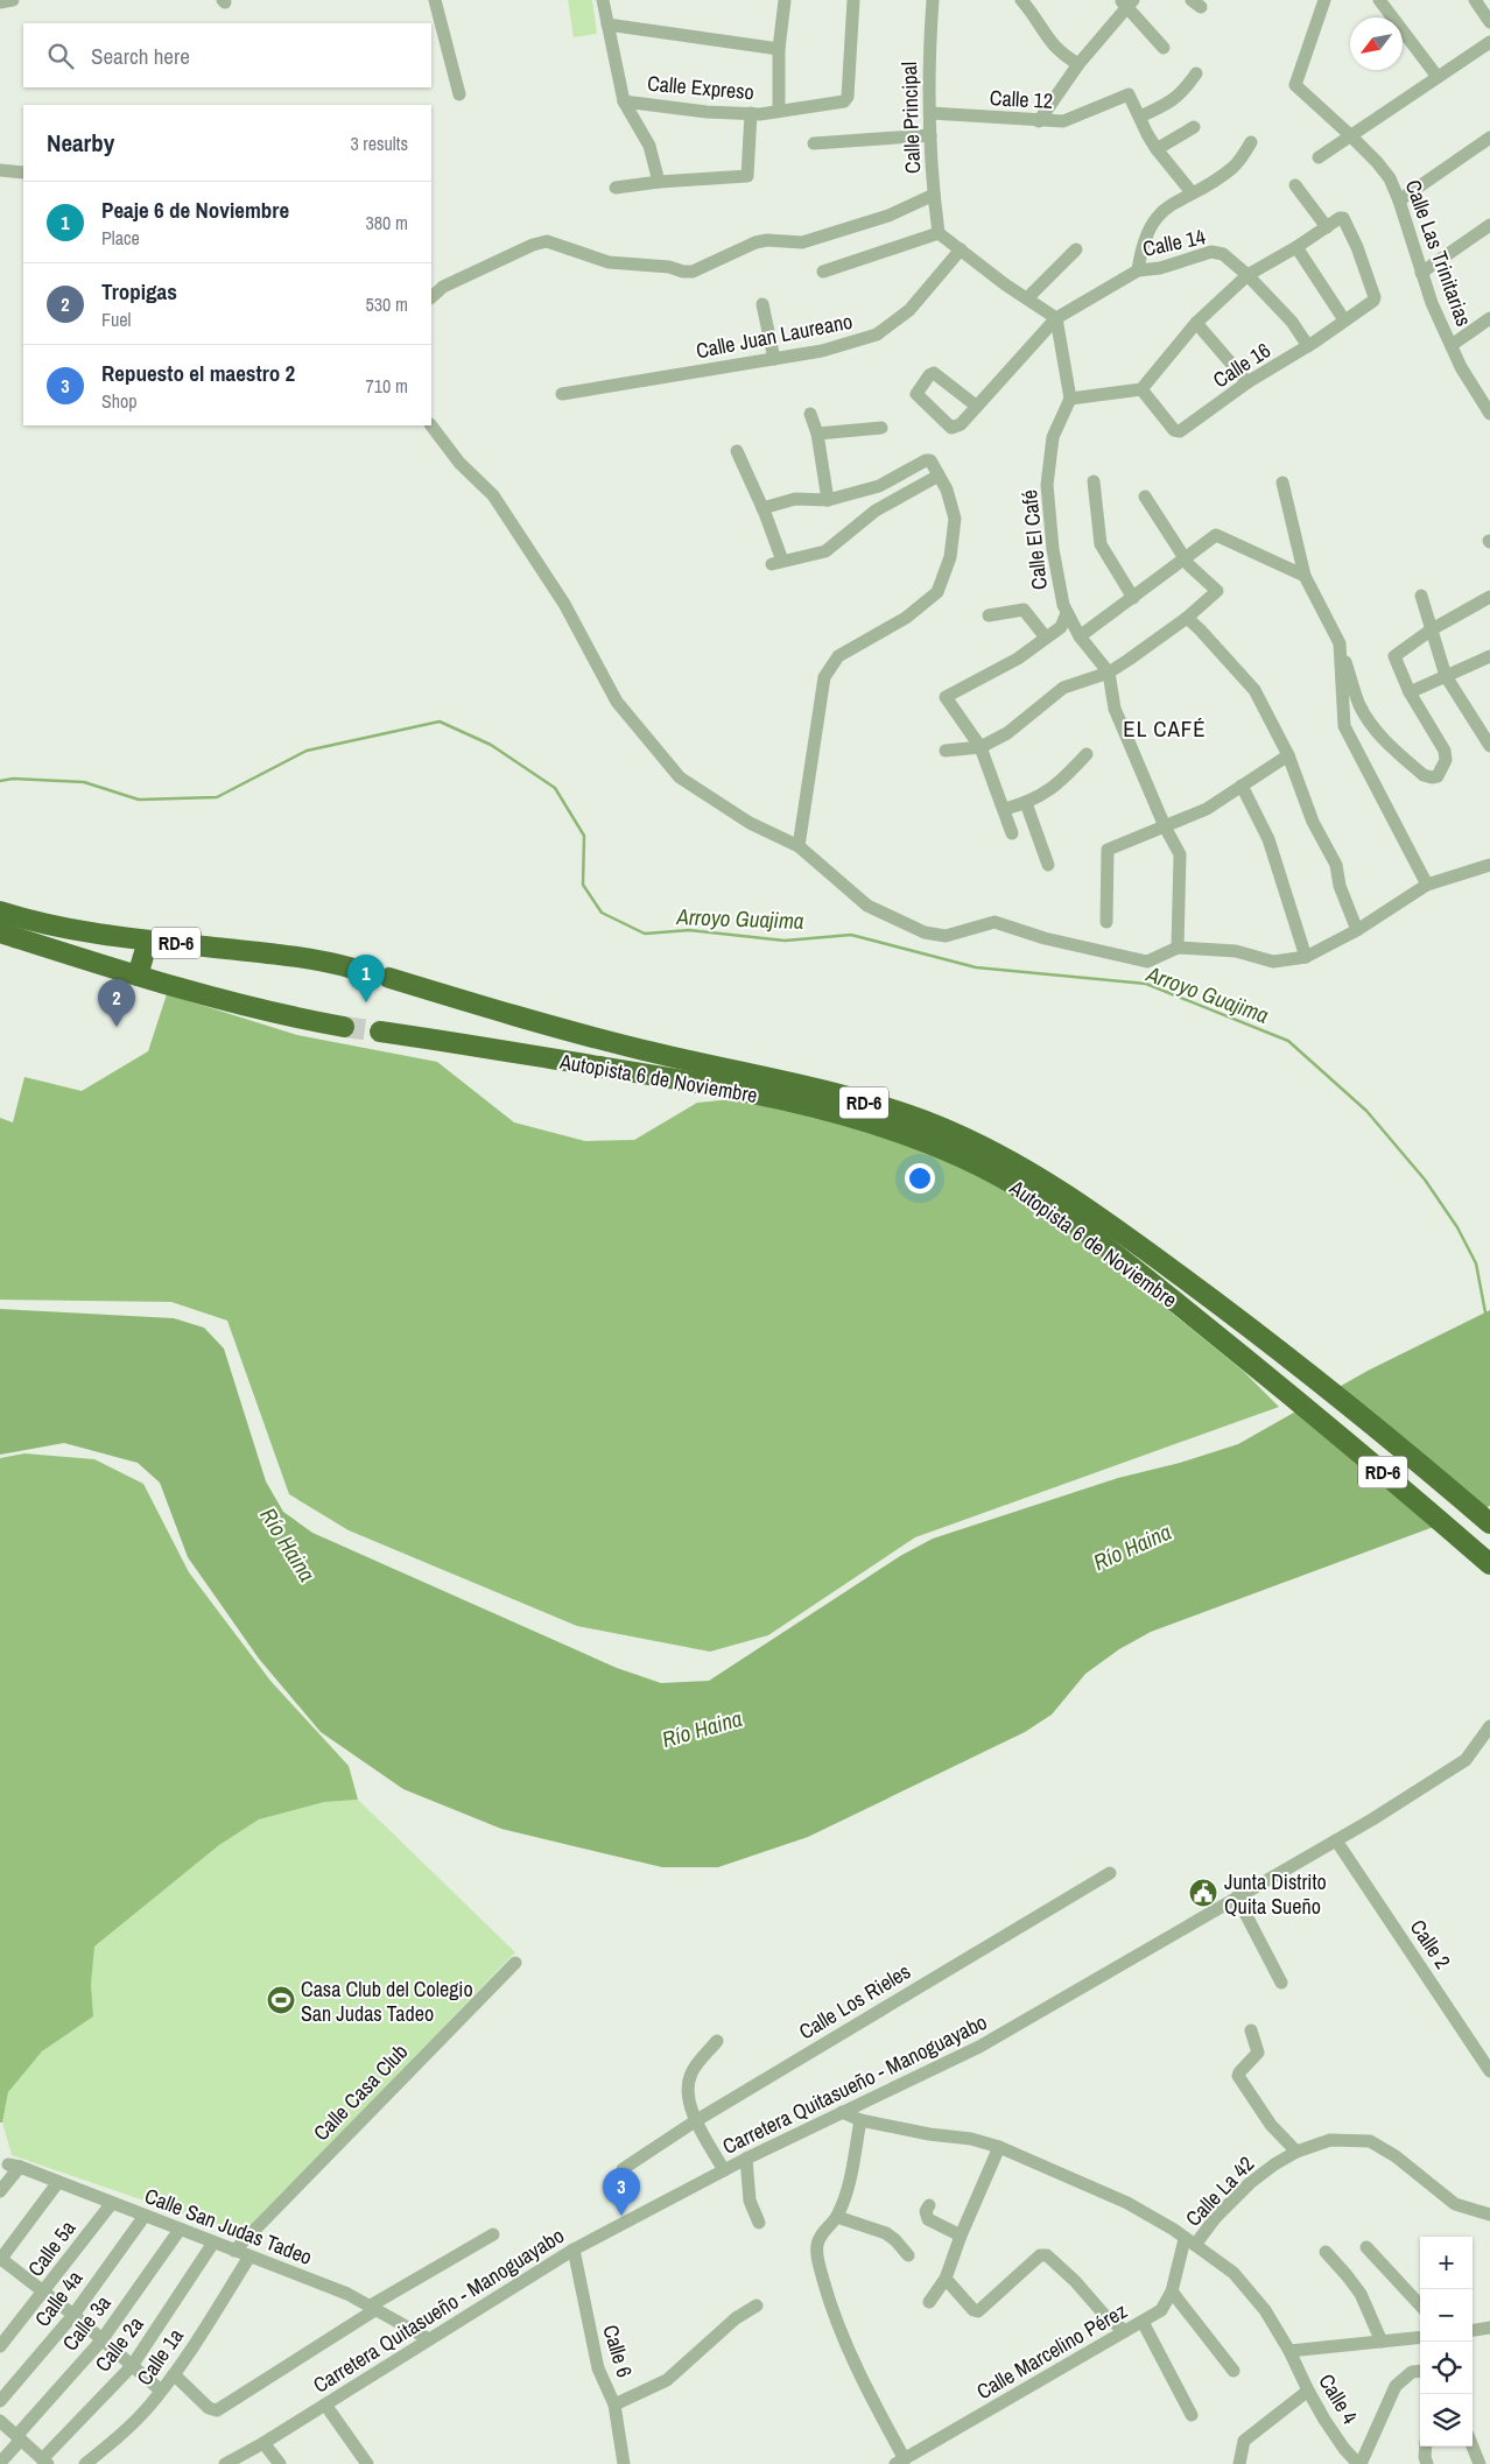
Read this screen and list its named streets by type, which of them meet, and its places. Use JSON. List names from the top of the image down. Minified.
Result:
{"streets":{"highway":["RD-6","Autopista 6 de Noviembre"],"street":["Calle Expreso","Calle 12","Calle Principal","Calle 14","Calle Las Trinitarias","Calle Juan Laureano","Calle 16","Calle El Café","Calle 2","Calle Los Rieles","Carretera Quitasueño - Manoguayabo","Calle Casa Club","Calle La 42","Calle San Judas Tadeo","Calle 5a","Calle 4a","Calle 3a","Calle 2a","Calle 6","Calle Marcelino Pérez","Calle 1a","Calle 4"]},"crossings":[["Calle 12","Calle Principal"],["Calle 14","Calle 16"],["Calle 2","Carretera Quitasueño - Manoguayabo"],["Carretera Quitasueño - Manoguayabo","Calle San Judas Tadeo"],["Carretera Quitasueño - Manoguayabo","Calle 6"],["Carretera Quitasueño - Manoguayabo","Calle 4"],["Calle Casa Club","Calle San Judas Tadeo"],["Calle La 42","Calle Marcelino Pérez"],["Calle La 42","Calle 4"],["Calle San Judas Tadeo","Calle 5a"],["Calle San Judas Tadeo","Calle 4a"],["Calle San Judas Tadeo","Calle 3a"],["Calle San Judas Tadeo","Calle 2a"],["Calle San Judas Tadeo","Calle 1a"],["Calle Marcelino Pérez","Calle 4"]],"districts":["EL CAFÉ"],"water":["Arroyo Guajima","Río Haina"],"places":{"public building":["Junta Distrito Quita Sueño"],"sports":["Casa Club del Colegio San Judas Tadeo"]},"north":"bottom left","page":{"search":"Search here","heading":["Nearby","3 results"],"list":[{"mark":"1","name":"Peaje 6 de Noviembre","note":"Place","value":"380 m"},{"mark":"2","name":"Tropigas","note":"Fuel","value":"530 m"},{"mark":"3","name":"Repuesto el maestro 2","note":"Shop","value":"710 m"}],"pins":["1","2","3"],"map_buttons":["+","−"]}}
